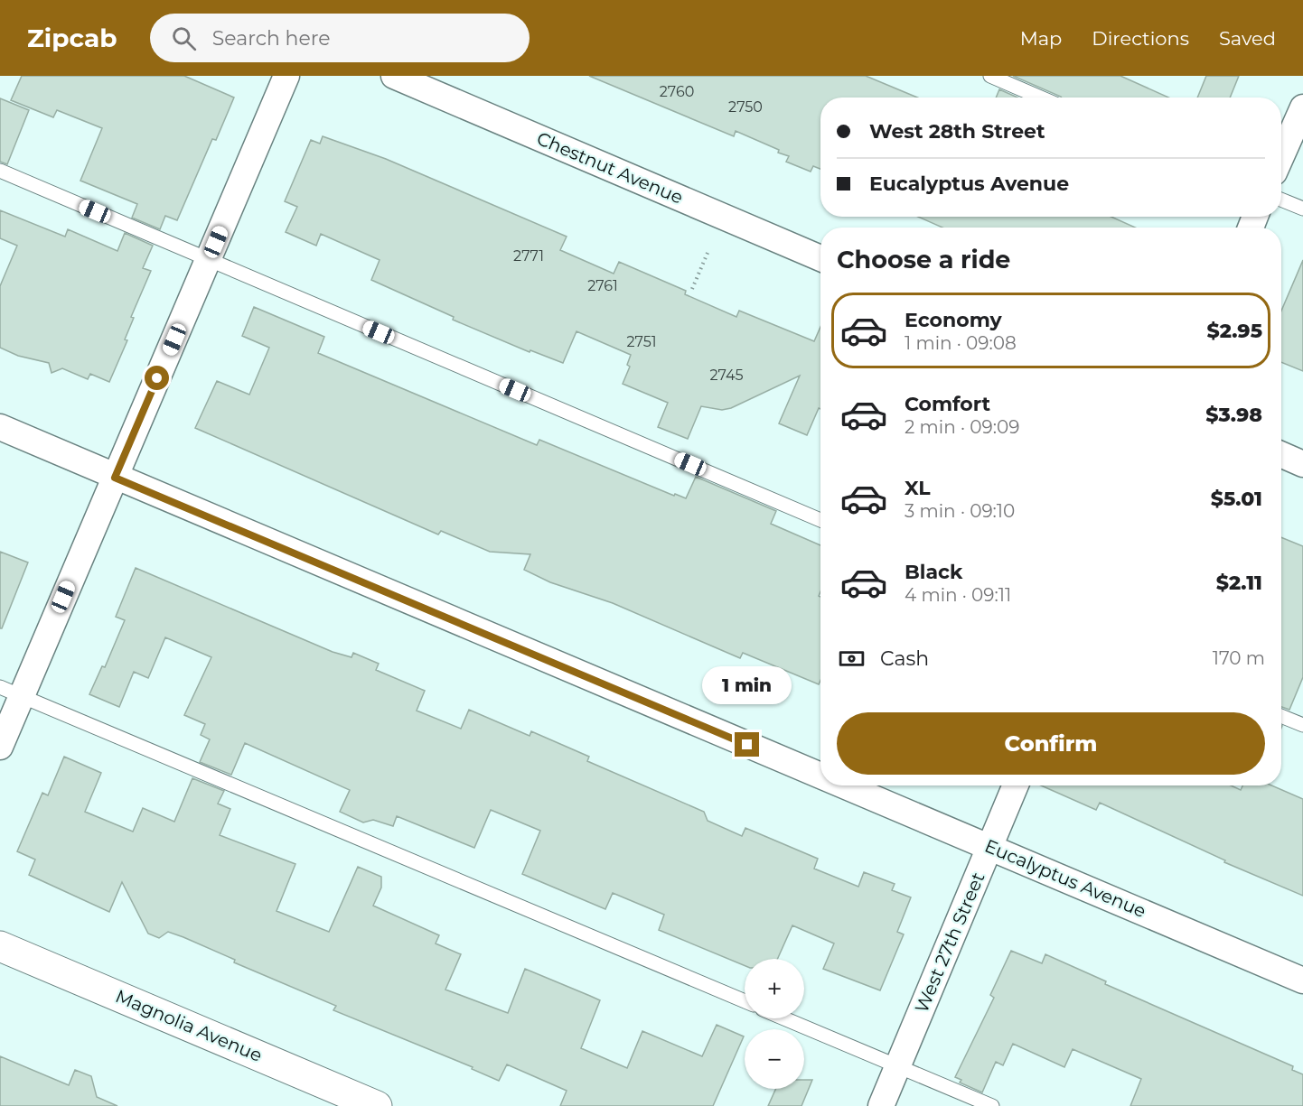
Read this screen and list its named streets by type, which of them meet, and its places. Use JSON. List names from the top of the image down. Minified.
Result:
{"streets":{"street":["Chestnut Avenue","Eucalyptus Avenue","West 27th Street","Magnolia Avenue"]},"crossings":[["Eucalyptus Avenue","West 27th Street"]],"house_numbers":["2760","2750","2771","2761","2751","2745"],"page":{"header":"Zipcab","search":"Search here","nav":["Map","Directions","Saved"],"banner":["West 28th Street","Eucalyptus Avenue"],"heading":"Choose a ride","list":[{"name":"Economy","note":"1 min · 09:08","value":"$2.95"},{"name":"Comfort","note":"2 min · 09:09","value":"$3.98"},{"name":"XL","note":"3 min · 09:10","value":"$5.01"},{"name":"Black","note":"4 min · 09:11","value":"$2.11"}],"pay":["Cash","170 m"],"bubble":"1 min","buttons":"Confirm","map_buttons":["+","−"]}}
